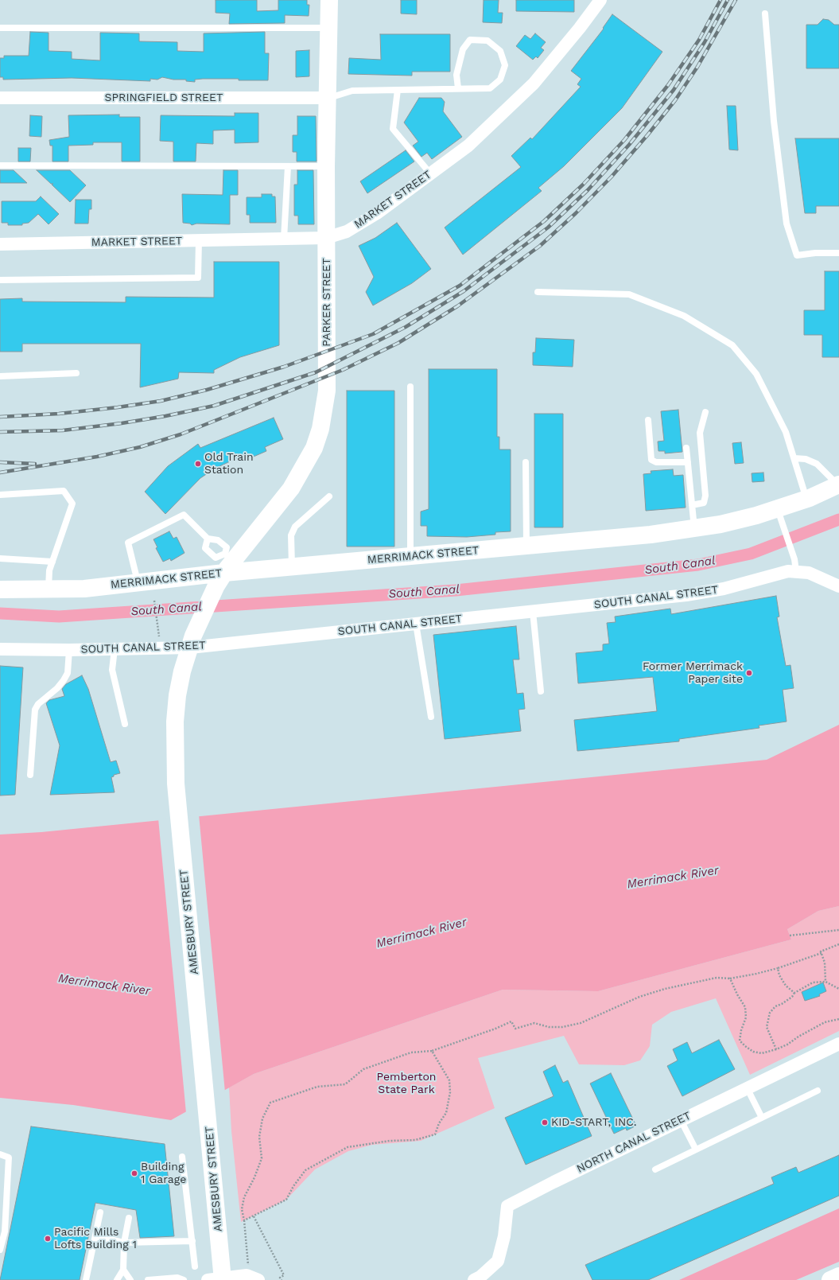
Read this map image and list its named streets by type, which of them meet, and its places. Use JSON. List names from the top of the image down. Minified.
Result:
{"streets":{"main road":["PARKER STREET","MERRIMACK STREET","AMESBURY STREET"],"street":["SPRINGFIELD STREET","MARKET STREET","SOUTH CANAL STREET","NORTH CANAL STREET"]},"crossings":[["SPRINGFIELD STREET","PARKER STREET"],["MARKET STREET","PARKER STREET"],["PARKER STREET","MERRIMACK STREET"],["PARKER STREET","AMESBURY STREET"],["MERRIMACK STREET","AMESBURY STREET"],["SOUTH CANAL STREET","AMESBURY STREET"]],"water":["South Canal","Merrimack River"],"parks":["Pemberton State Park"],"places":["Old Train Station","Former Merrimack Paper site","KID-START, INC.","Building 1 Garage","Pacific Mills Lofts Building 1"]}
